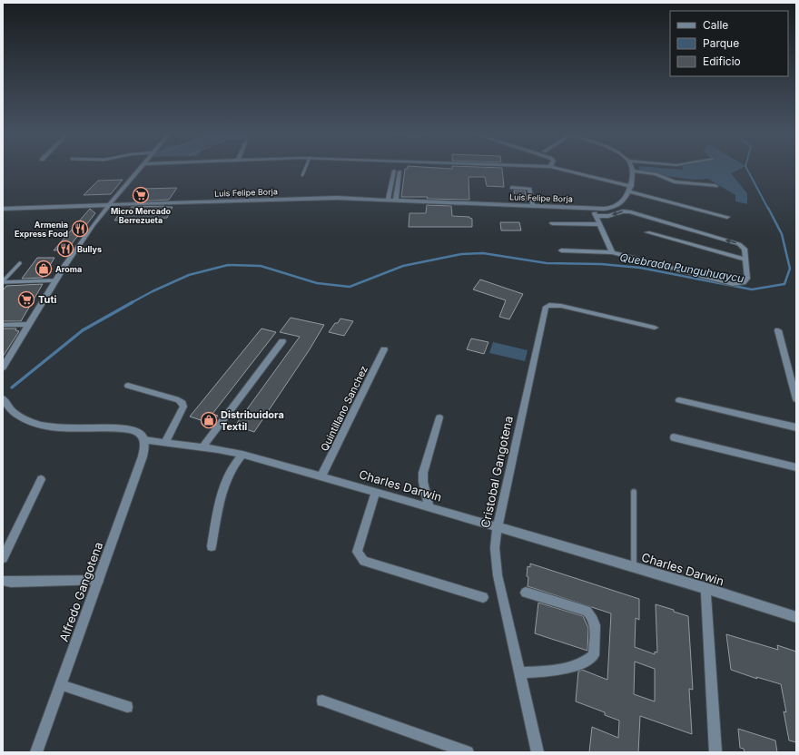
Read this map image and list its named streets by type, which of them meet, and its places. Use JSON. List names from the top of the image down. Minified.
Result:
{"streets":{"street":["Luis Felipe Borja","Quintillano Sanchez","Cristobal Gangotena","Charles Darwin","Alfredo Gangotena"]},"crossings":[["Quintillano Sanchez","Charles Darwin"],["Cristobal Gangotena","Charles Darwin"],["Charles Darwin","Alfredo Gangotena"]],"water":["Quebrada Punguhuaycu"],"places":{"supermarket":["Micro Mercado Berrezueta","Tuti"],"restaurant":["Armenia Express Food","Bullys"],"shop":["Aroma","Distribuidora Textil"]},"legend":["Calle","Parque","Edificio"]}
